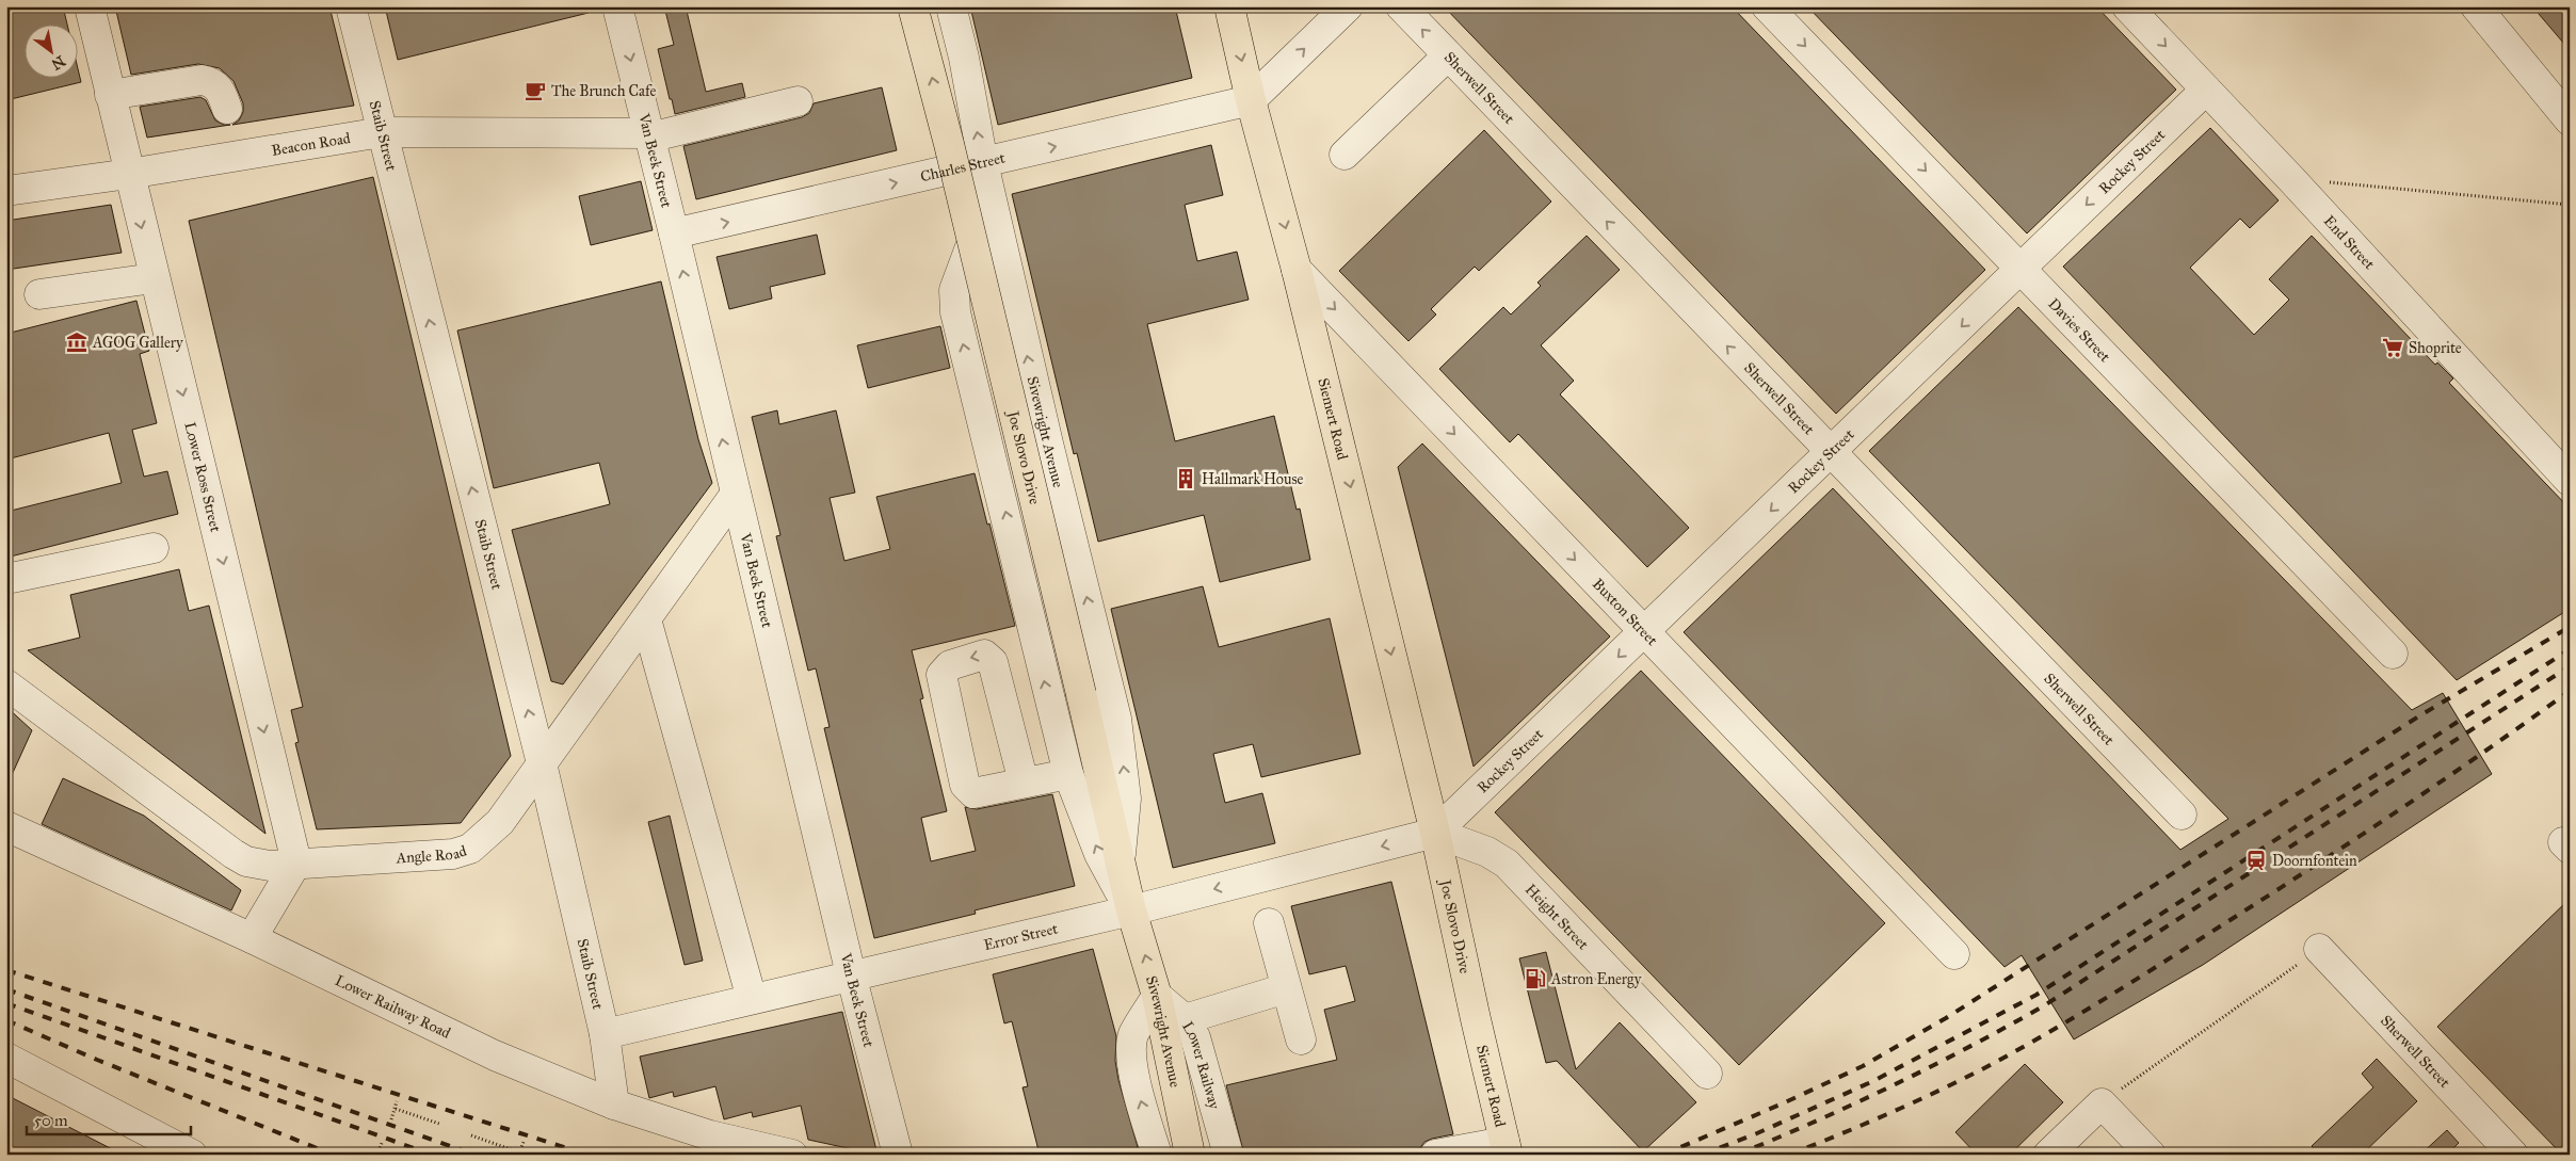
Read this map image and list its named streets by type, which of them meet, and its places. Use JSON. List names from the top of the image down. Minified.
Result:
{"streets":{"main road":["Siemert Road","Sivewright Avenue","Joe Slovo Drive"],"street":["Sherwell Street","Staib Street","Beacon Road","Van Beek Street","Rockey Street","Charles Street","End Street","Davies Street","Lower Ross Street","Buxton Street","Angle Road","Height Street","Error Street","Lower Railway Road","Lower Railway"]},"crossings":[["Sherwell Street","Rockey Street"],["Staib Street","Beacon Road"],["Staib Street","Angle Road"],["Staib Street","Error Street"],["Staib Street","Lower Railway Road"],["Beacon Road","Van Beek Street"],["Beacon Road","Lower Ross Street"],["Van Beek Street","Charles Street"],["Van Beek Street","Angle Road"],["Van Beek Street","Error Street"],["Rockey Street","End Street"],["Rockey Street","Davies Street"],["Rockey Street","Siemert Road"],["Rockey Street","Joe Slovo Drive"],["Rockey Street","Buxton Street"],["Rockey Street","Height Street"],["Rockey Street","Error Street"],["Charles Street","Siemert Road"],["Charles Street","Sivewright Avenue"],["Siemert Road","Joe Slovo Drive"],["Siemert Road","Buxton Street"],["Siemert Road","Height Street"],["Siemert Road","Error Street"],["Sivewright Avenue","Joe Slovo Drive"],["Sivewright Avenue","Error Street"],["Sivewright Avenue","Lower Railway"],["Joe Slovo Drive","Height Street"],["Joe Slovo Drive","Error Street"],["Lower Ross Street","Angle Road"],["Height Street","Error Street"]],"one_way":["Sherwell Street","Staib Street","Rockey Street","Charles Street","Davies Street","Siemert Road","Joe Slovo Drive","Lower Ross Street","Buxton Street"],"places":{"cafe":["The Brunch Cafe"],"museum":["AGOG Gallery"],"supermarket":["Shoprite"],"building":["Hallmark House"],"station":["Doornfontein"],"fuel station":["Astron Energy"]},"scale_bar":"50 m","north":"bottom right"}
